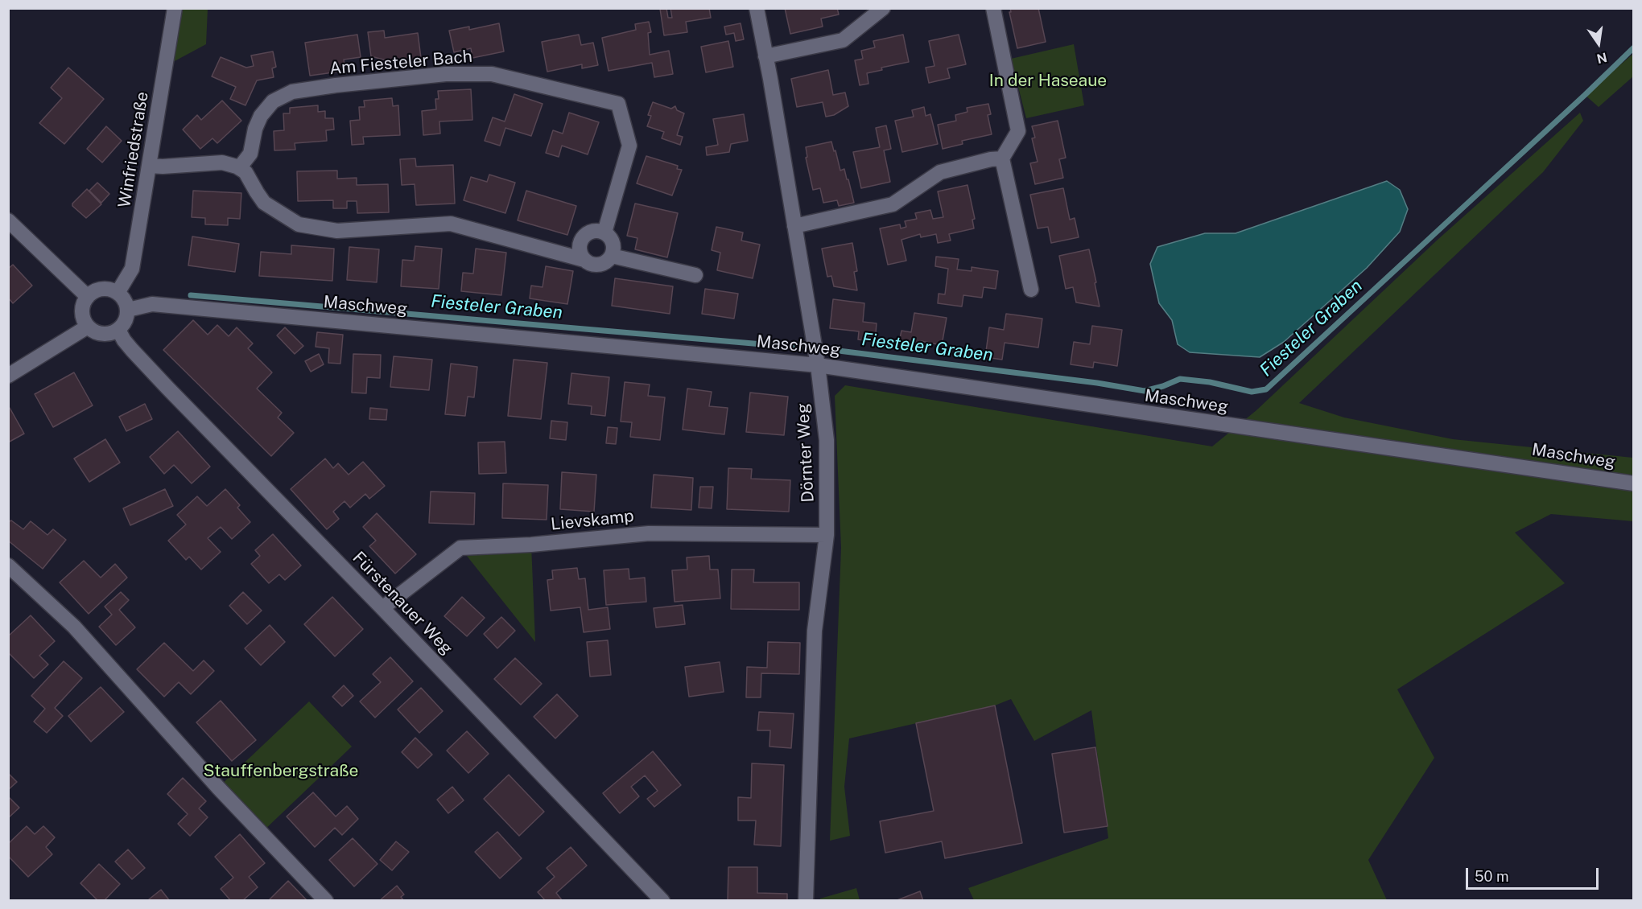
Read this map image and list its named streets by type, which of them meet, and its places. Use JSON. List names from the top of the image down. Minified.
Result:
{"streets":{"street":["Am Fiesteler Bach","Winfriedstraße","Maschweg","Dörnter Weg","Lievskamp","Fürstenauer Weg"]},"crossings":[["Winfriedstraße","Maschweg"],["Winfriedstraße","Fürstenauer Weg"],["Maschweg","Dörnter Weg"],["Maschweg","Fürstenauer Weg"],["Dörnter Weg","Lievskamp"],["Lievskamp","Fürstenauer Weg"]],"water":["Fiesteler Graben"],"parks":["In der Haseaue","Stauffenbergstraße"],"scale_bar":"50 m","north":"bottom"}
